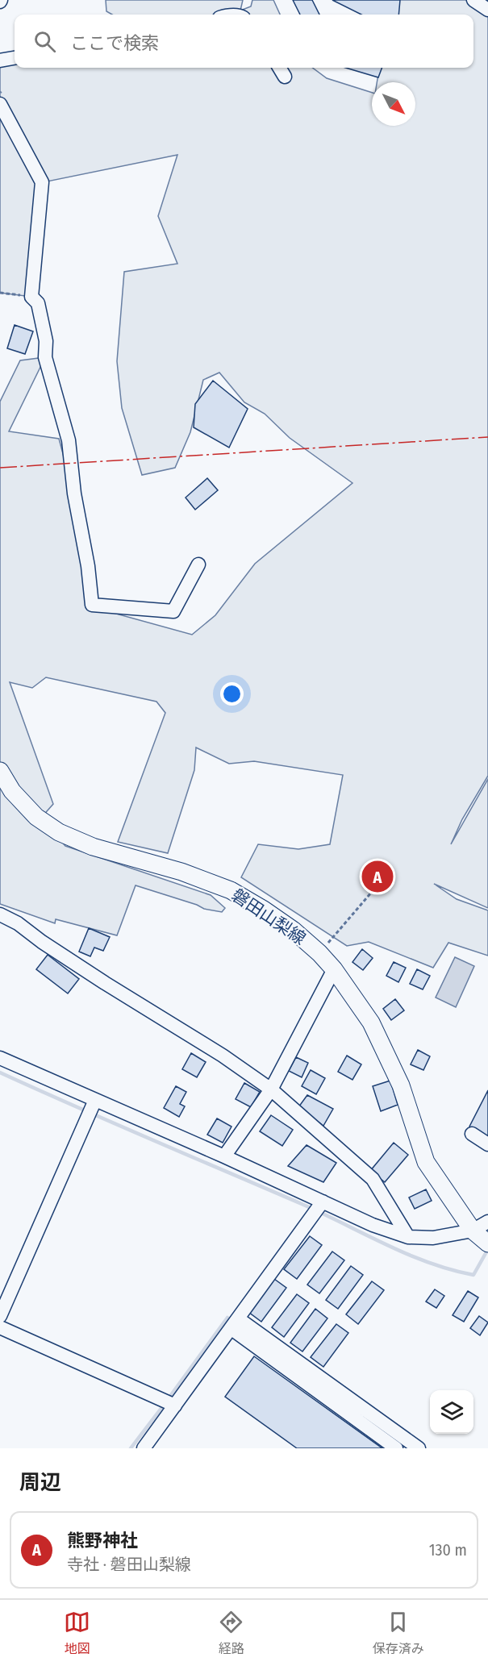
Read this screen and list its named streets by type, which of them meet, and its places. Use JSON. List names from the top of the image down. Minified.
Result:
{"streets":{"main road":["磐田山梨線"]},"north":"bottom right","page":{"search":"ここで検索","pins":"A","heading":"周辺","list":[{"mark":"A","name":"熊野神社","note":"寺社 · 磐田山梨線","value":"130 m"}],"nav":["地図","経路","保存済み"]}}
